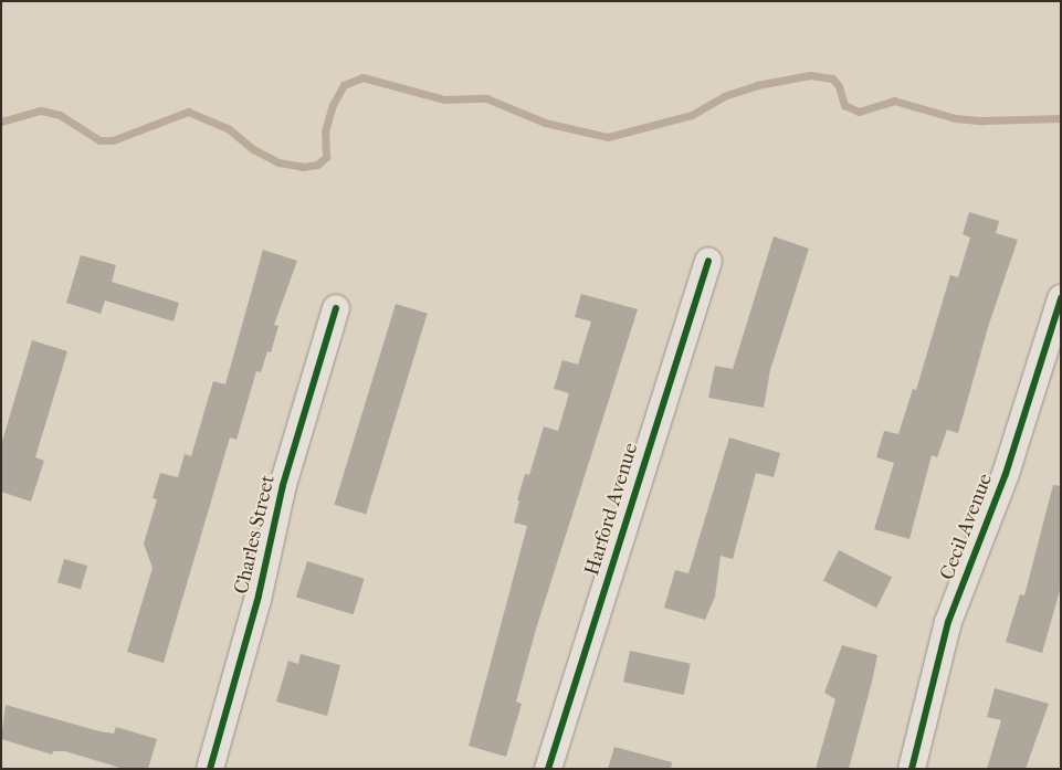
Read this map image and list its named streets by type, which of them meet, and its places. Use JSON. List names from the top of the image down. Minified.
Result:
{"streets":{"street":["Harford Avenue","Cecil Avenue","Charles Street"]}}
